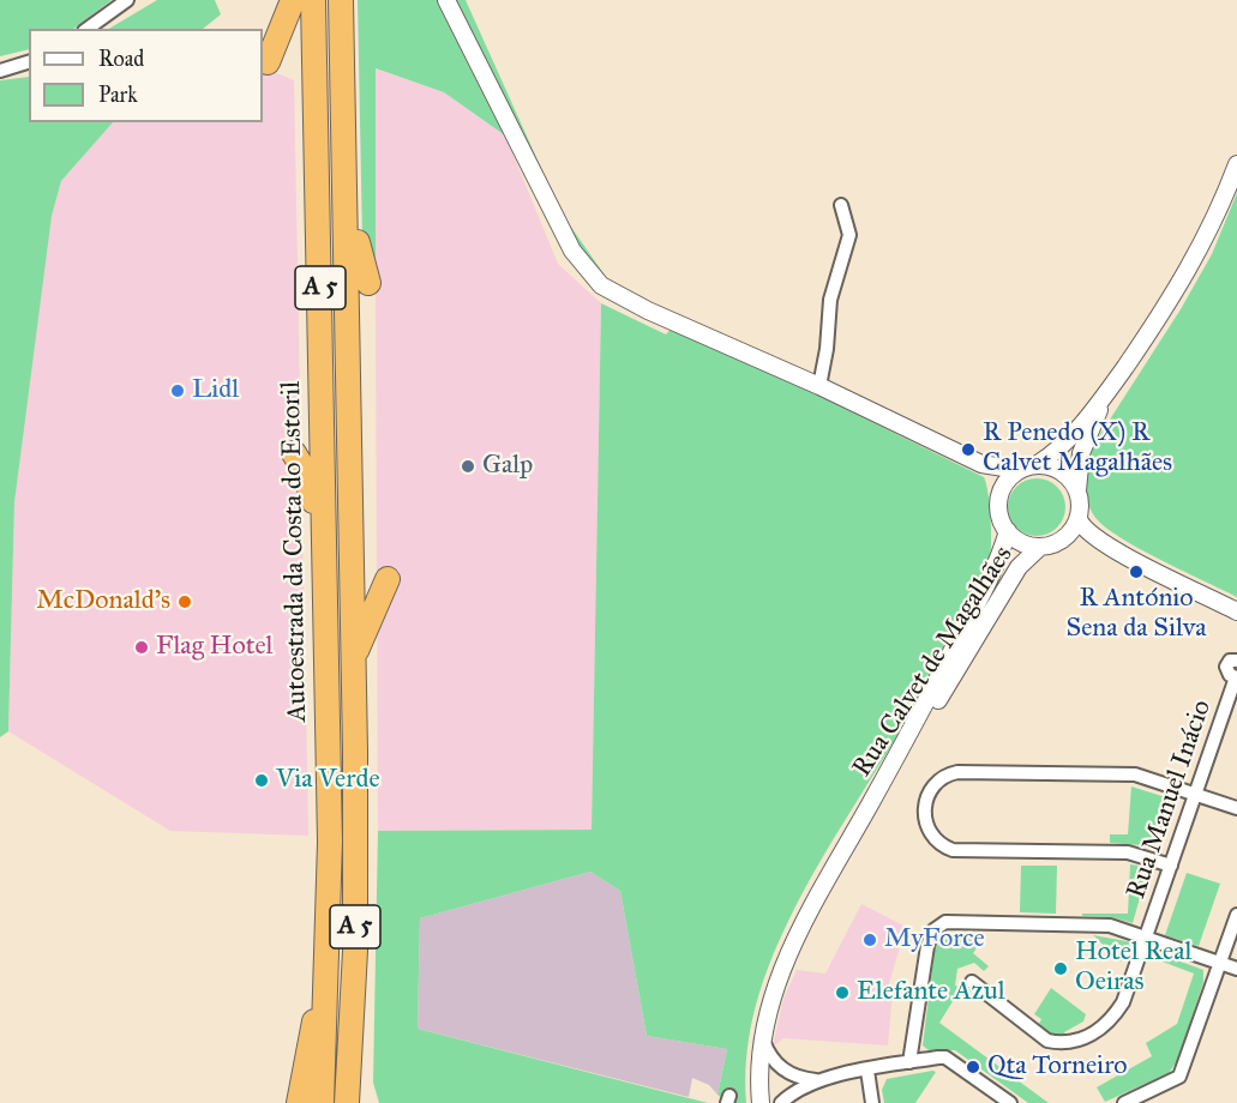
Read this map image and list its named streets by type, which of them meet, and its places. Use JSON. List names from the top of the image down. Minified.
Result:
{"streets":{"highway":["A 5","Autoestrada da Costa do Estoril"],"street":["Rua Calvet de Magalhães","Rua Manuel Inácio"]},"places":["Lidl","R Penedo (X) R Calvet Magalhães","Galp","R António Sena da Silva","McDonald's","Flag Hotel","Via Verde","MyForce","Hotel Real Oeiras","Elefante Azul","Qta Torneiro"],"legend":["Road","Park"]}
